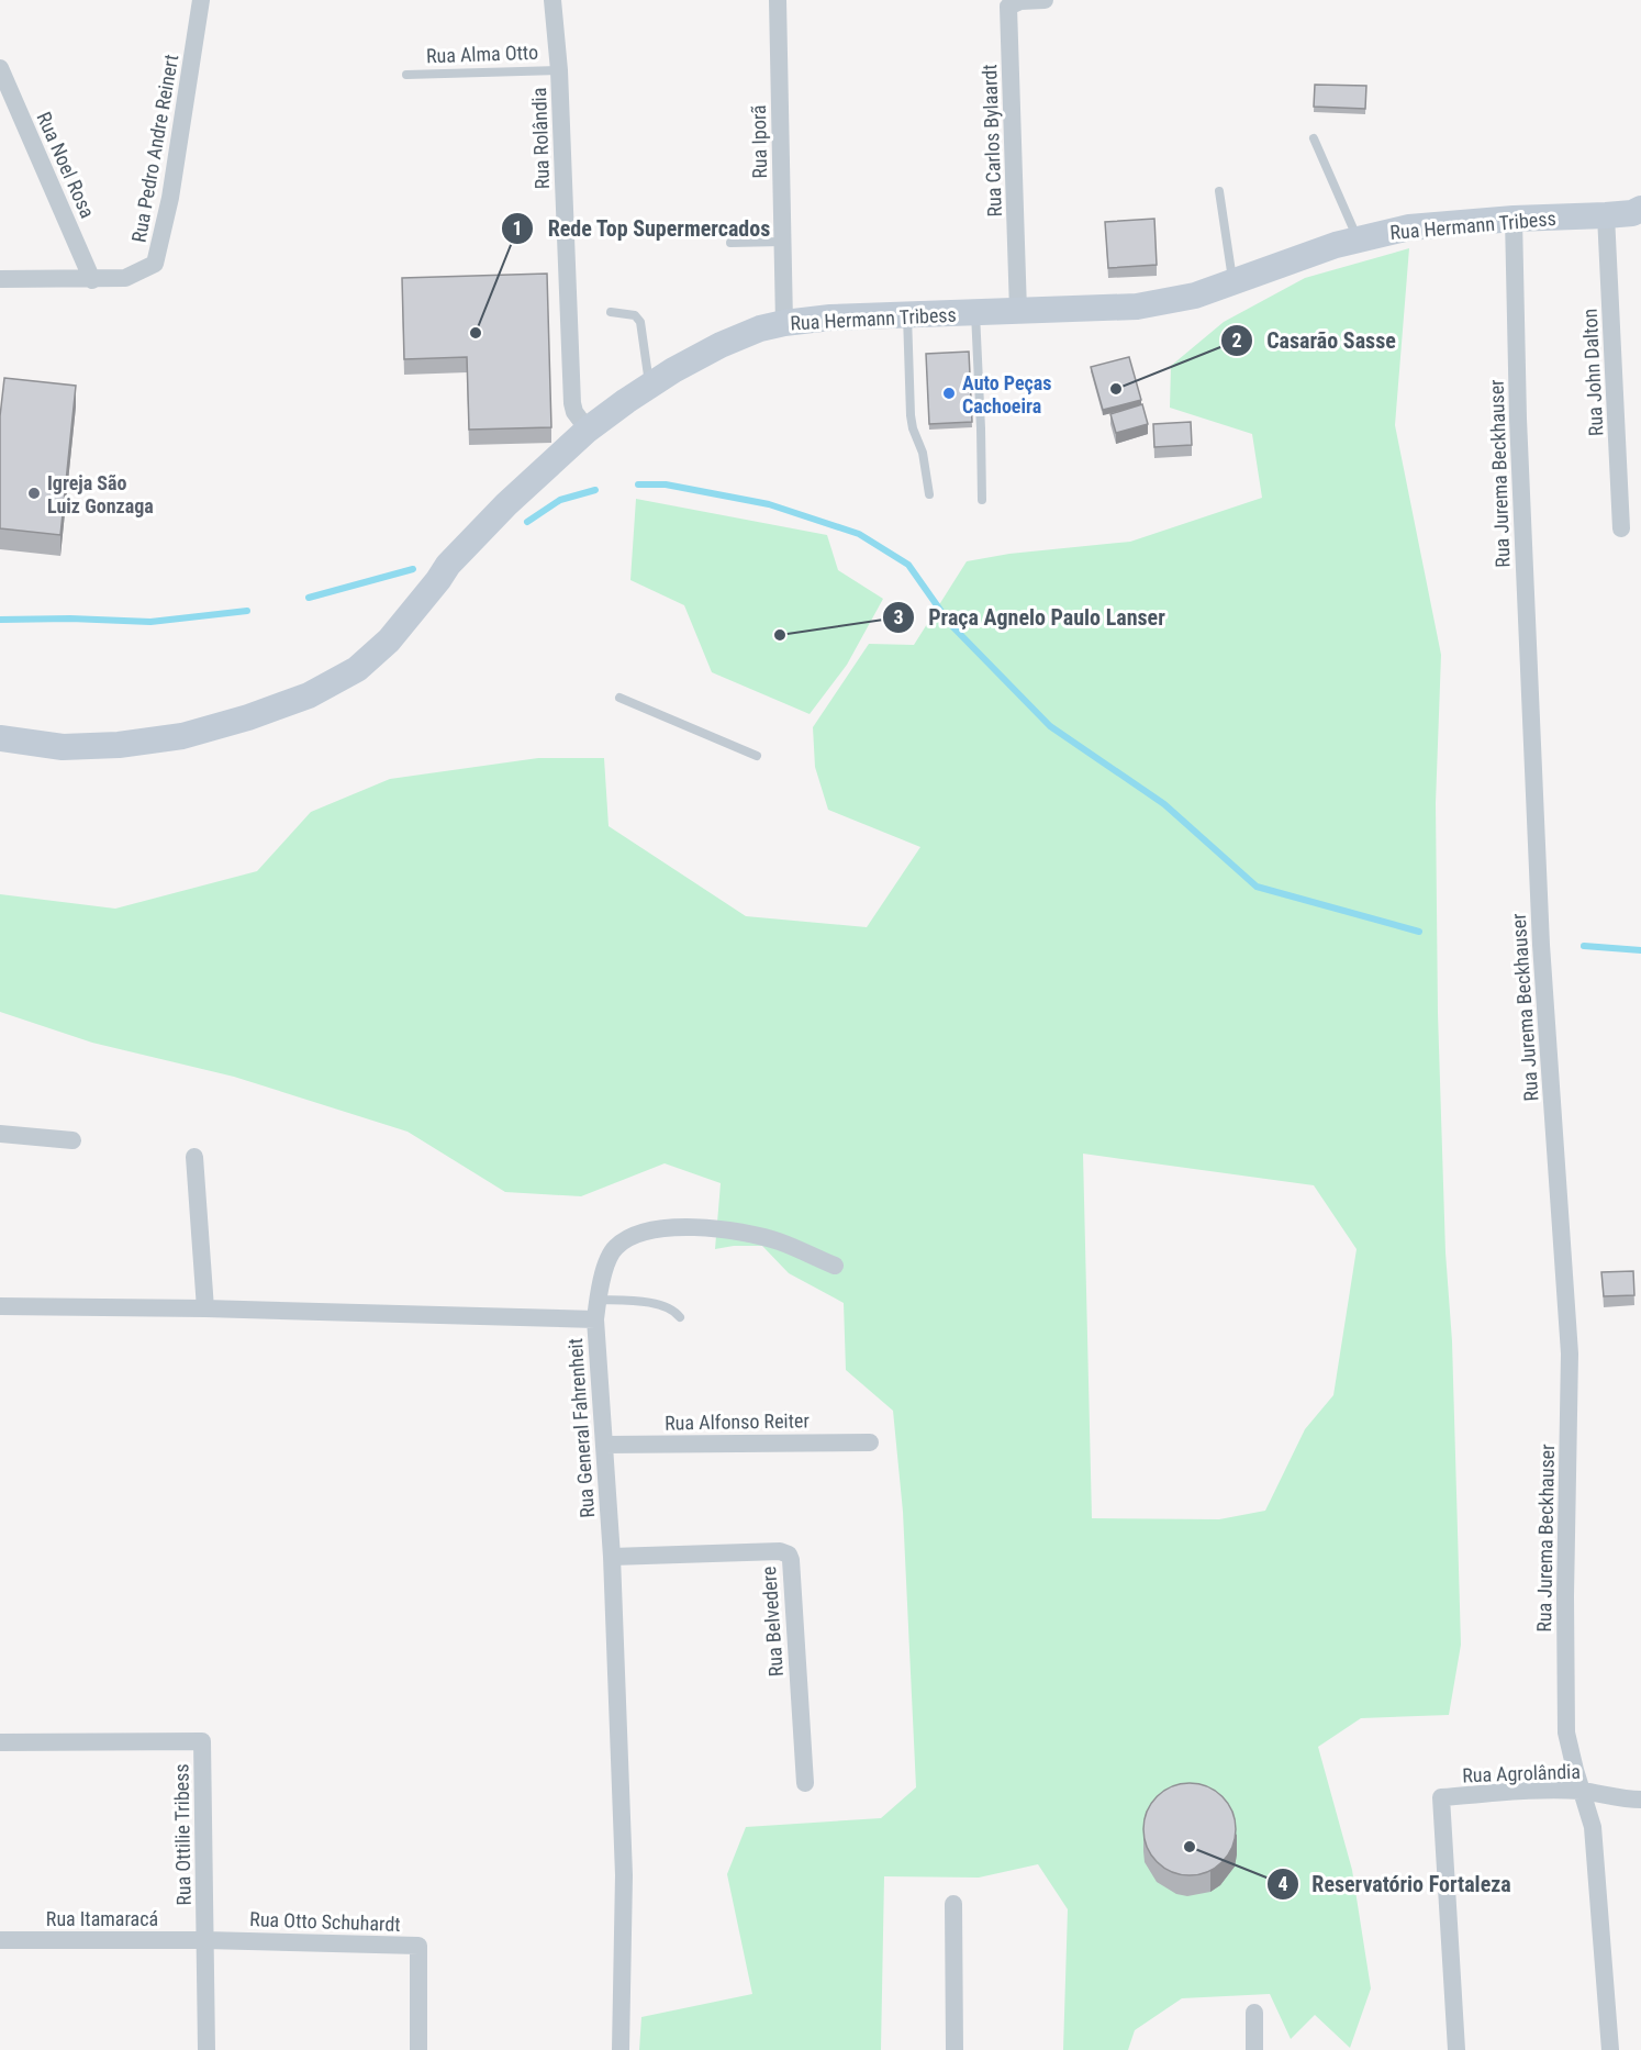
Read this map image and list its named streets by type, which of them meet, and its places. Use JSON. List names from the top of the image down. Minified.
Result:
{"streets":{"main road":["Rua Hermann Tribess"],"street":["Rua Rolândia","Rua Carlos Bylaardt","Rua Iporã","Rua Pedro Andre Reinert","Rua Noel Rosa","Rua John Dalton","Rua Jurema Beckhauser","Rua Alfonso Reiter","Rua General Fahrenheit","Rua Belvedere","Rua Agrolândia","Rua Ottilie Tribess","Rua Itamaracá","Rua Otto Schuhardt"],"lane":["Rua Alma Otto"]},"crossings":[["Rua Alma Otto","Rua Rolândia"],["Rua Rolândia","Rua Hermann Tribess"],["Rua Carlos Bylaardt","Rua Hermann Tribess"],["Rua Iporã","Rua Hermann Tribess"],["Rua Pedro Andre Reinert","Rua Noel Rosa"],["Rua Hermann Tribess","Rua John Dalton"],["Rua Hermann Tribess","Rua Jurema Beckhauser"],["Rua Jurema Beckhauser","Rua Agrolândia"],["Rua Alfonso Reiter","Rua General Fahrenheit"],["Rua General Fahrenheit","Rua Belvedere"],["Rua Ottilie Tribess","Rua Itamaracá"],["Rua Ottilie Tribess","Rua Otto Schuhardt"],["Rua Itamaracá","Rua Otto Schuhardt"]],"places":["Rede Top Supermercados","Casarão Sasse","Auto Peças Cachoeira","Igreja São Luiz Gonzaga","Praça Agnelo Paulo Lanser","Reservatório Fortaleza"]}
